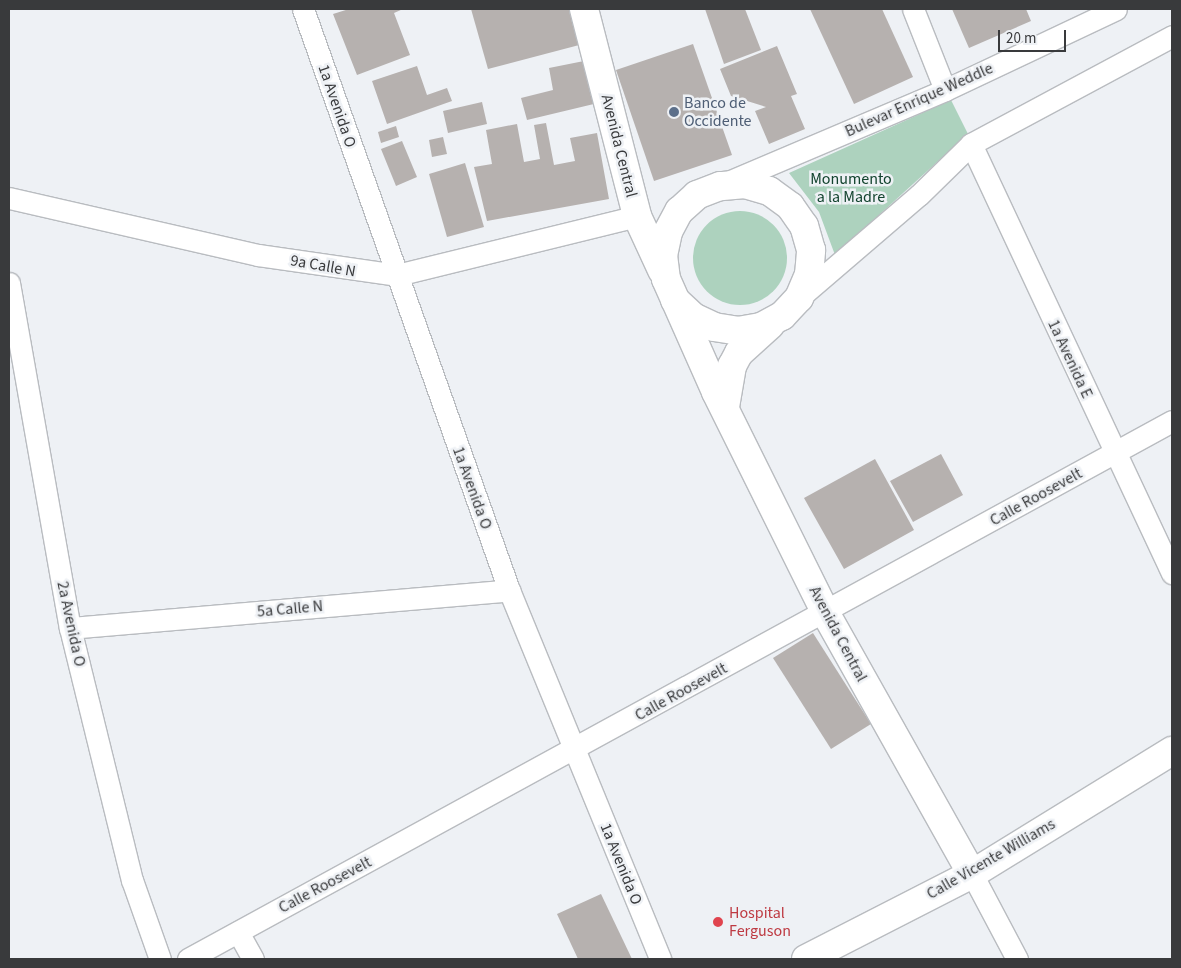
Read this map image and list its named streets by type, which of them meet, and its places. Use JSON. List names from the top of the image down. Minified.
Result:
{"streets":{"main road":["Bulevar Enrique Weddle","Avenida Central","Calle Vicente Williams"],"street":["1a Avenida O","9a Calle N","1a Avenida E","Calle Roosevelt","5a Calle N","2a Avenida O"]},"crossings":[["Bulevar Enrique Weddle","Avenida Central"],["Bulevar Enrique Weddle","9a Calle N"],["1a Avenida O","9a Calle N"],["1a Avenida O","Calle Roosevelt"],["1a Avenida O","5a Calle N"],["Avenida Central","9a Calle N"],["Avenida Central","Calle Roosevelt"],["Avenida Central","Calle Vicente Williams"],["1a Avenida E","Calle Roosevelt"],["5a Calle N","2a Avenida O"]],"parks":["Monumento a la Madre"],"places":["Banco de Occidente","Hospital Ferguson"],"scale_bar":"20 m"}
